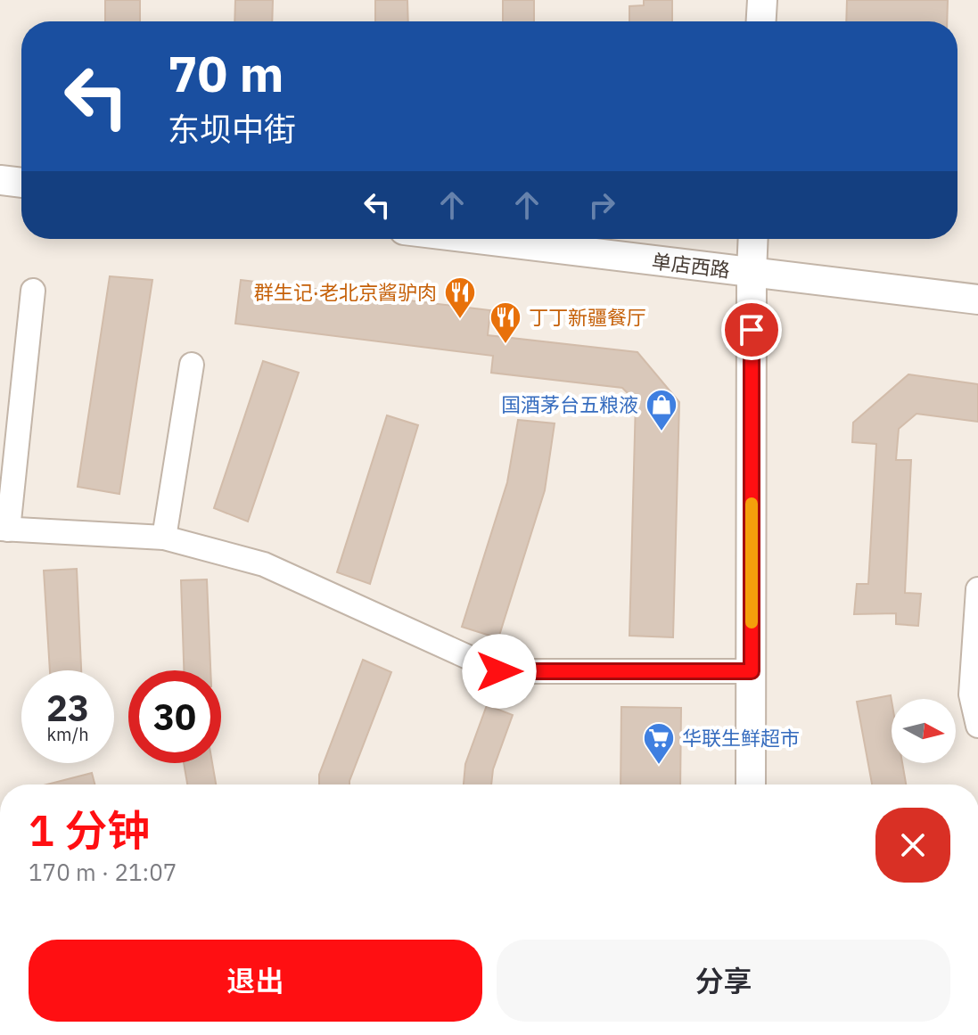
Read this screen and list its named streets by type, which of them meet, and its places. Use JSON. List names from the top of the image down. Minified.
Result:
{"streets":{"street":["单店西路"]},"places":{"restaurant":["群生记·老北京酱驴肉","丁丁新疆餐厅"],"shop":["国酒茅台五粮液"],"supermarket":["华联生鲜超市"]},"north":"right","page":{"turn":["70 m","东坝中街"],"speed":"23 km/h","limit":"30","heading":["1 分钟","170 m · 21:07"],"buttons":["退出","分享"]}}
